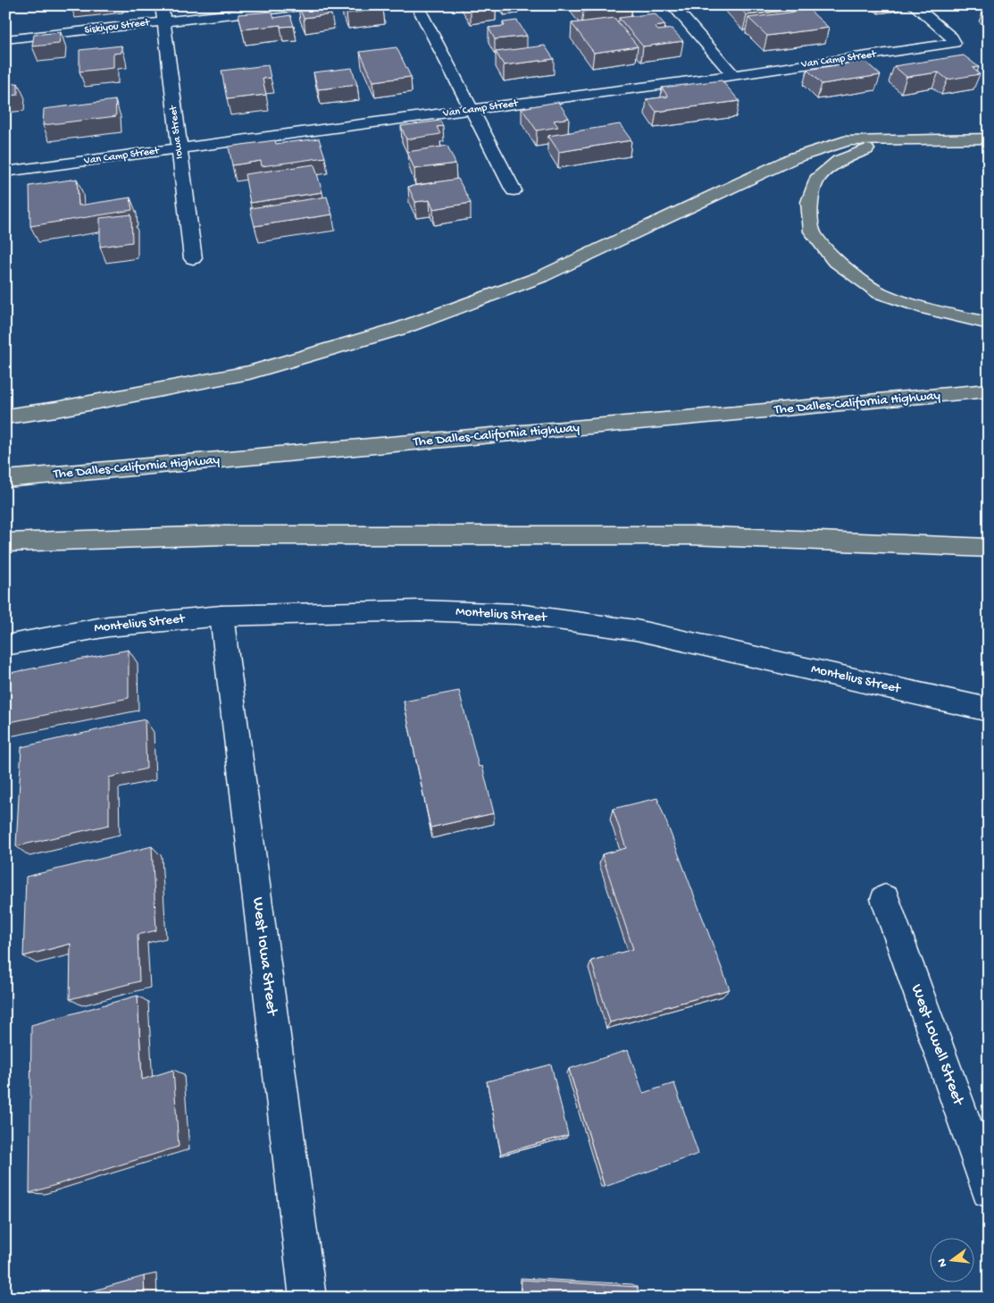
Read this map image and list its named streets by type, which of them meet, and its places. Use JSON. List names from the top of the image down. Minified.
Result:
{"streets":{"highway":["The Dalles-California Highway"],"street":["Siskiyou Street","Van Camp Street","Iowa Street","Montelius Street","West Iowa Street","West Lowell Street"]},"crossings":[["Siskiyou Street","Iowa Street"],["Van Camp Street","Iowa Street"],["Montelius Street","West Iowa Street"]],"north":"left"}
